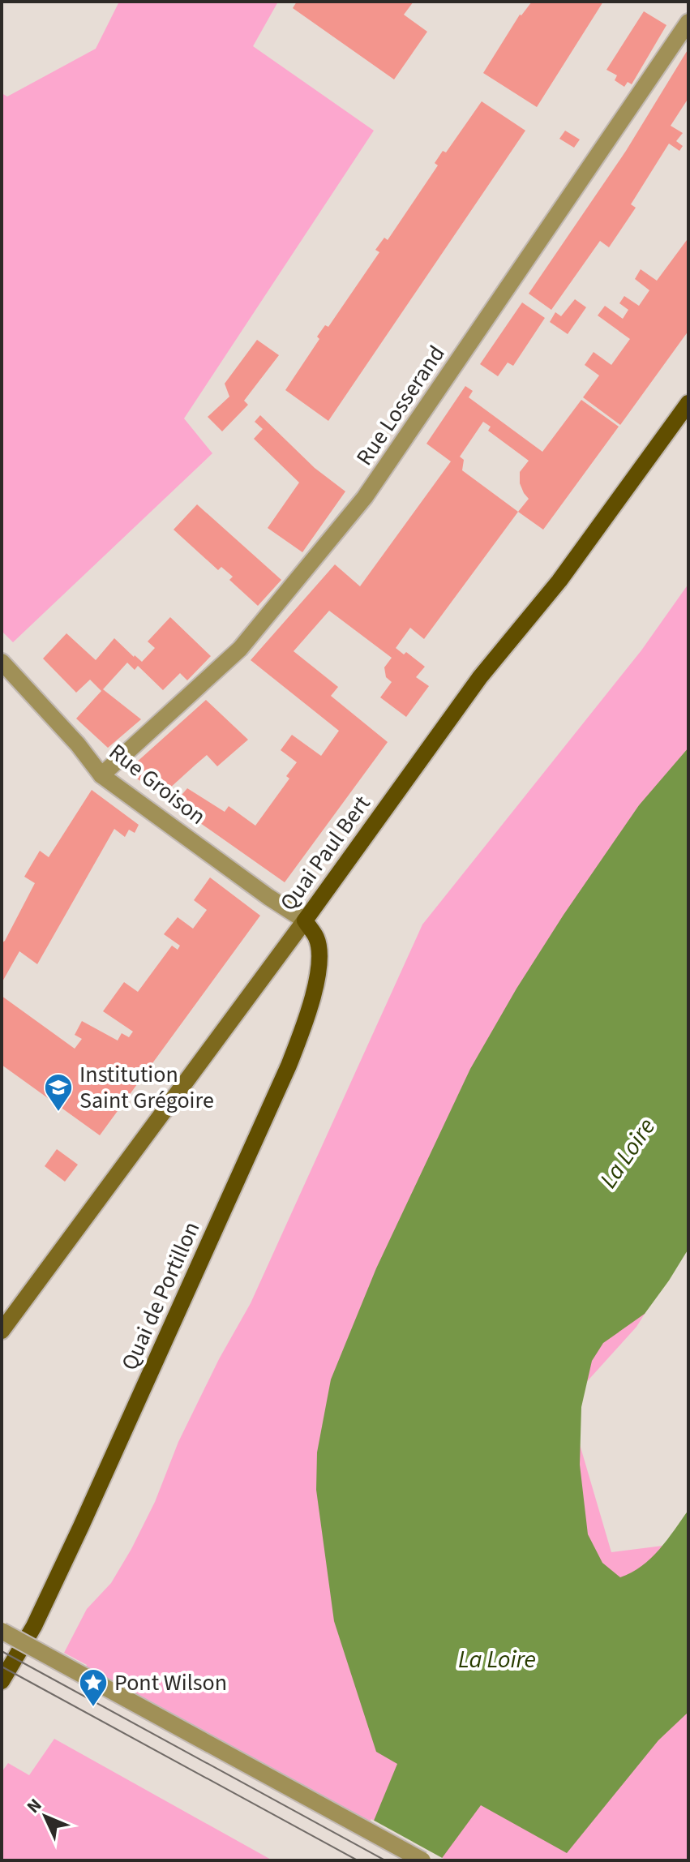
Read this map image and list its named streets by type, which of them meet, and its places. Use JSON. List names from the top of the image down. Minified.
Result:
{"streets":{"main road":["Quai Paul Bert","Quai de Portillon"],"street":["Rue Losserand","Rue Groison"]},"crossings":[["Rue Losserand","Rue Groison"],["Rue Groison","Quai Paul Bert"],["Rue Groison","Quai de Portillon"],["Quai Paul Bert","Quai de Portillon"]],"water":["La Loire"],"places":{"school or university":["Institution Saint Grégoire"],"place":["Pont Wilson"]},"north":"top left"}
